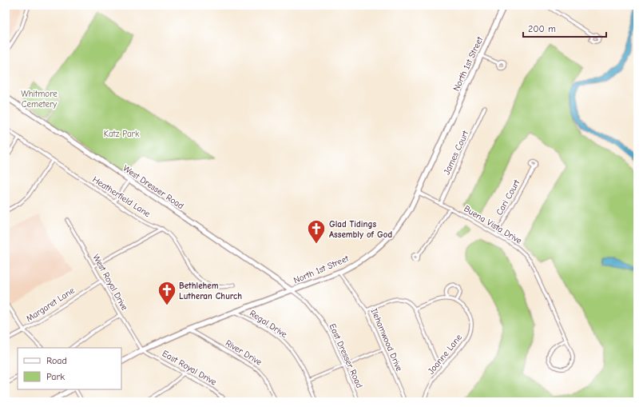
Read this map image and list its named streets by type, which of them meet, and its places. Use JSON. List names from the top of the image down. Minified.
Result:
{"streets":{"street":["North 1st Street","James Court","West Dresser Road","Heatherfield Lane","Cari Court","Buena Vista Drive","West Royal Drive","Margaret Lane","Regal Drive","Ilehamwood Drive","River Drive","Joanne Lane","East Dresser Road","East Royal Drive"]},"crossings":[["North 1st Street","West Dresser Road"],["North 1st Street","Buena Vista Drive"],["North 1st Street","West Royal Drive"],["North 1st Street","Regal Drive"],["North 1st Street","Ilehamwood Drive"],["North 1st Street","River Drive"],["North 1st Street","East Dresser Road"],["North 1st Street","East Royal Drive"],["James Court","Buena Vista Drive"],["West Dresser Road","East Dresser Road"],["Cari Court","Buena Vista Drive"],["West Royal Drive","Margaret Lane"],["West Royal Drive","East Royal Drive"]],"parks":["Whitmore Cemetery","Katz Park"],"places":{"church":["Glad Tidings Assembly of God","Bethlehem Lutheran Church"]},"legend":["Road","Park"],"scale_bar":"200 m"}
